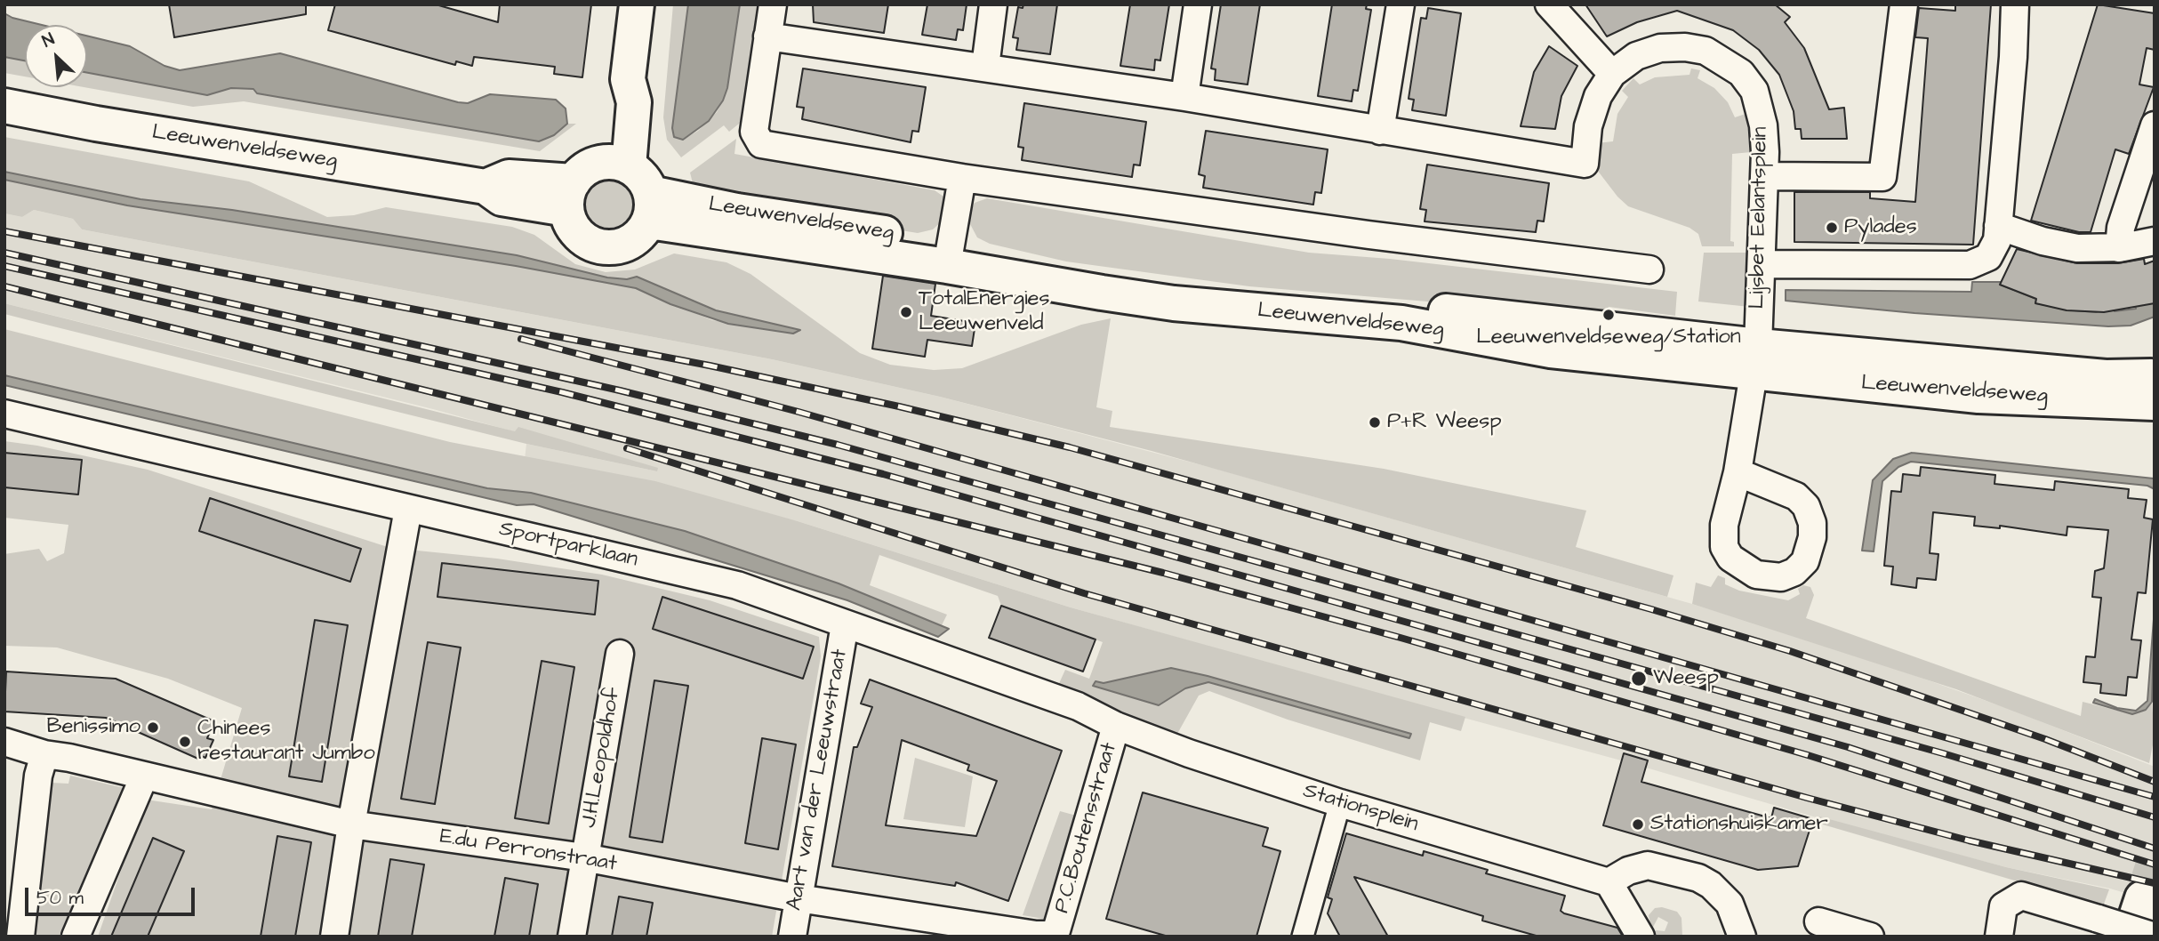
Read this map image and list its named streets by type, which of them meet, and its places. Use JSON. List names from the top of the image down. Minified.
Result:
{"streets":{"main road":["Leeuwenveldseweg"],"street":["Lijsbet Eelantsplein","Sportparklaan","J.H.Leopoldhof","Aart van der Leeuwstraat","Stationsplein","P.C.Boutensstraat","E.du Perronstraat"]},"crossings":[["Leeuwenveldseweg","Lijsbet Eelantsplein"],["Sportparklaan","Aart van der Leeuwstraat"],["Sportparklaan","Stationsplein"],["Sportparklaan","P.C.Boutensstraat"],["J.H.Leopoldhof","E.du Perronstraat"],["Aart van der Leeuwstraat","E.du Perronstraat"],["Stationsplein","P.C.Boutensstraat"],["P.C.Boutensstraat","E.du Perronstraat"]],"places":["Pylades","TotalEnergies Leeuwenveld","Leeuwenveldseweg/Station","P+R Weesp","Weesp","Benissimo","Chinees restaurant Jumbo","Stationshuiskamer"],"scale_bar":"50 m","north":"top left"}
